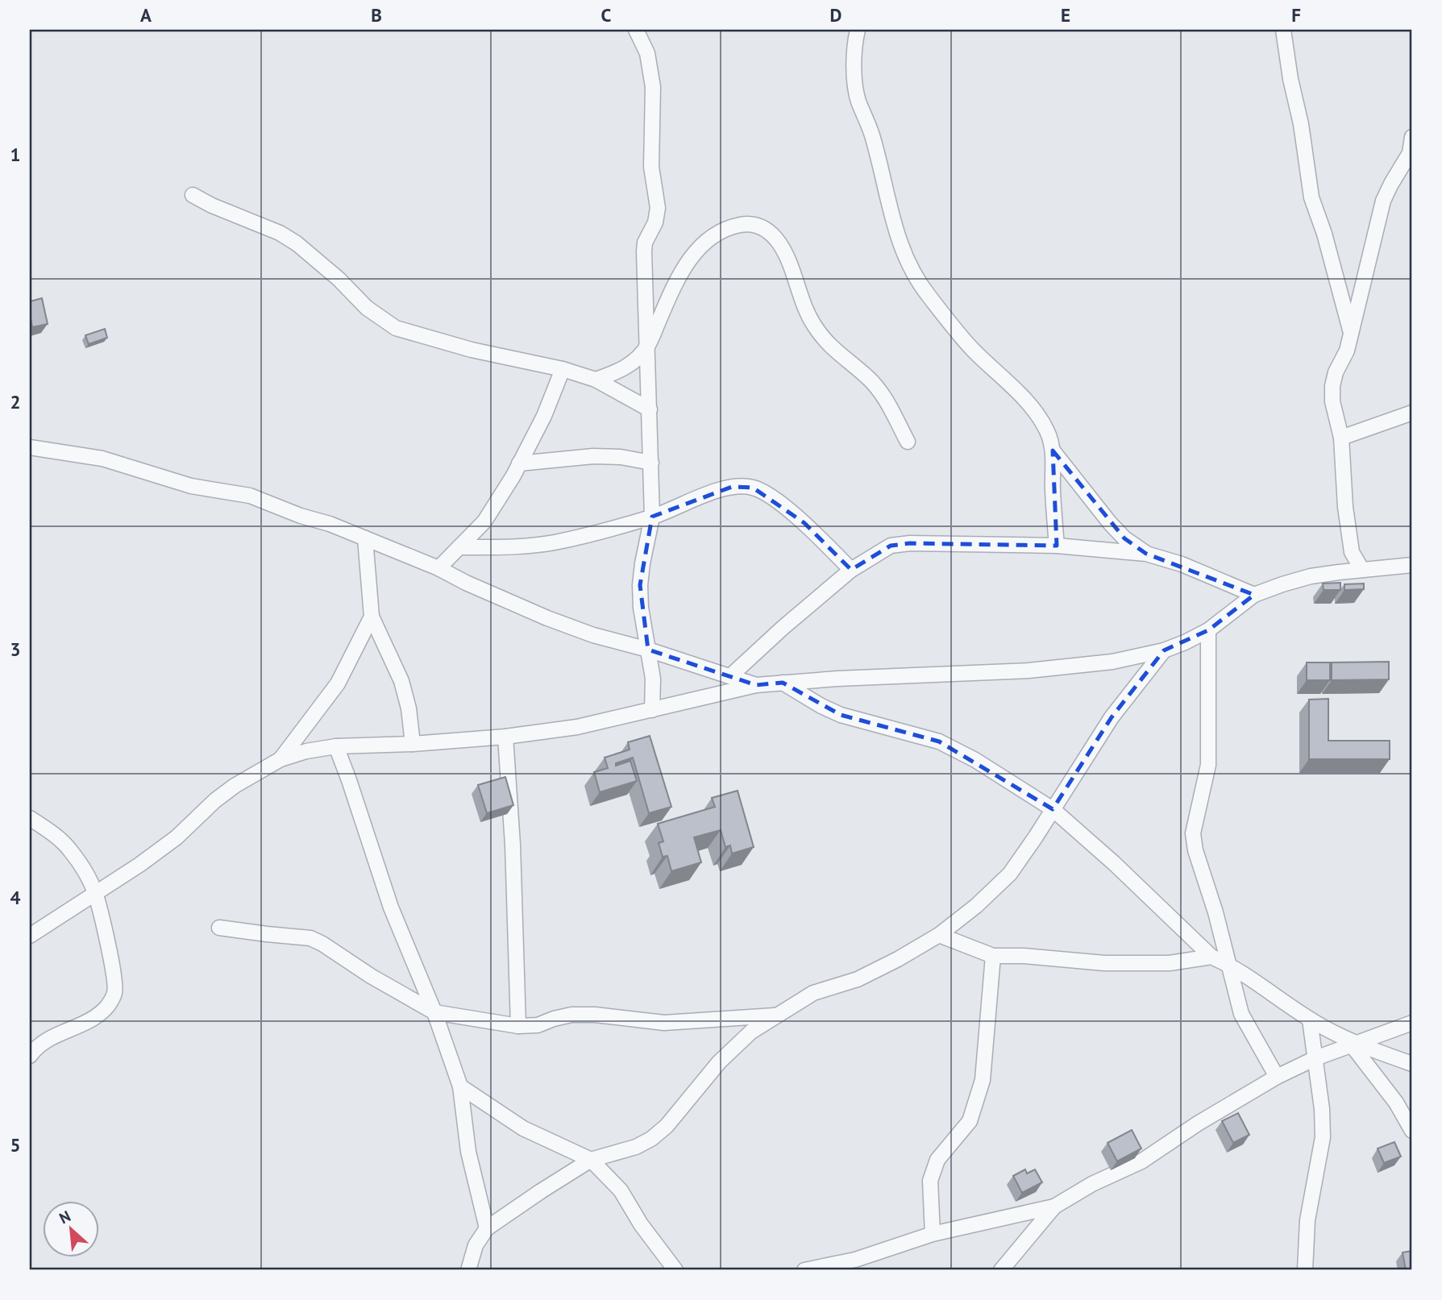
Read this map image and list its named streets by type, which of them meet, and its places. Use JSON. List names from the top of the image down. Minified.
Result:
{"north":"top left","grid":{"columns":["A","B","C","D","E","F"],"rows":["1","2","3","4","5"]}}
